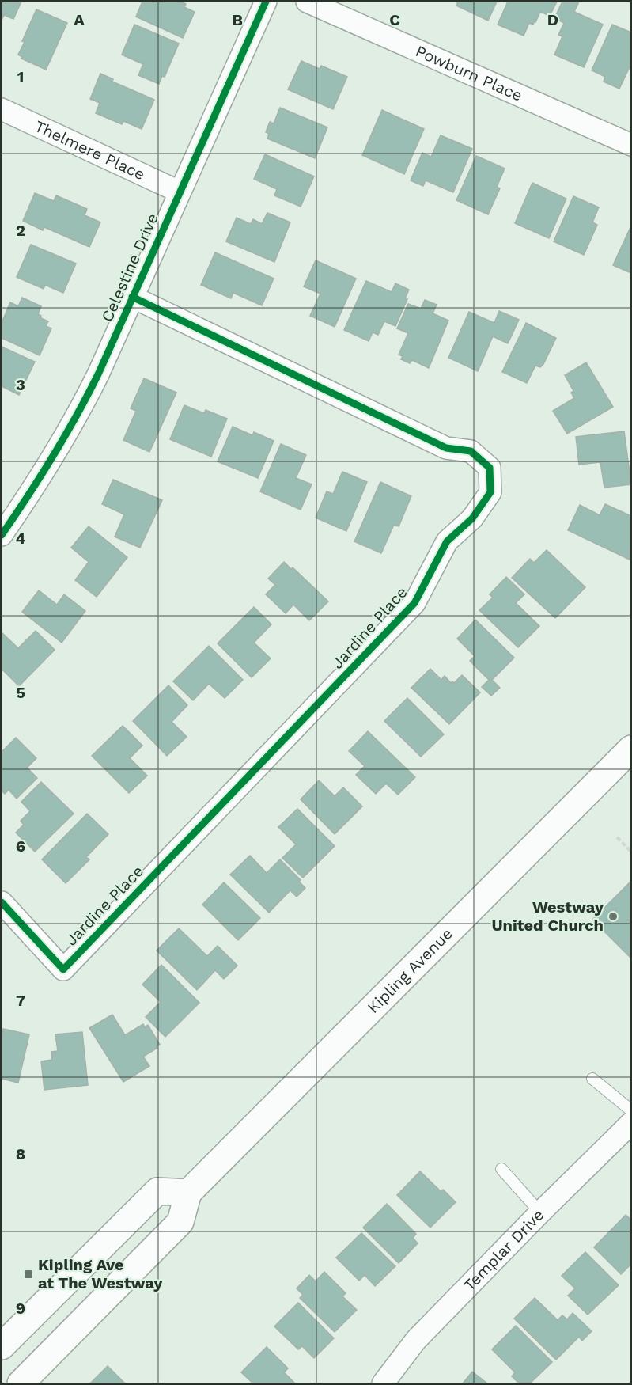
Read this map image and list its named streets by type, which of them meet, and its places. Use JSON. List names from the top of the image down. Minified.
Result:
{"streets":{"main road":["Kipling Avenue"],"street":["Powburn Place","Thelmere Place","Celestine Drive","Jardine Place","Templar Drive"]},"crossings":[["Thelmere Place","Celestine Drive"],["Celestine Drive","Jardine Place"]],"places":{"other":["Westway United Church"],"transit":["Kipling Ave at The Westway"]},"grid":{"columns":["A","B","C","D"],"rows":["1","2","3","4","5","6","7","8","9"]}}
